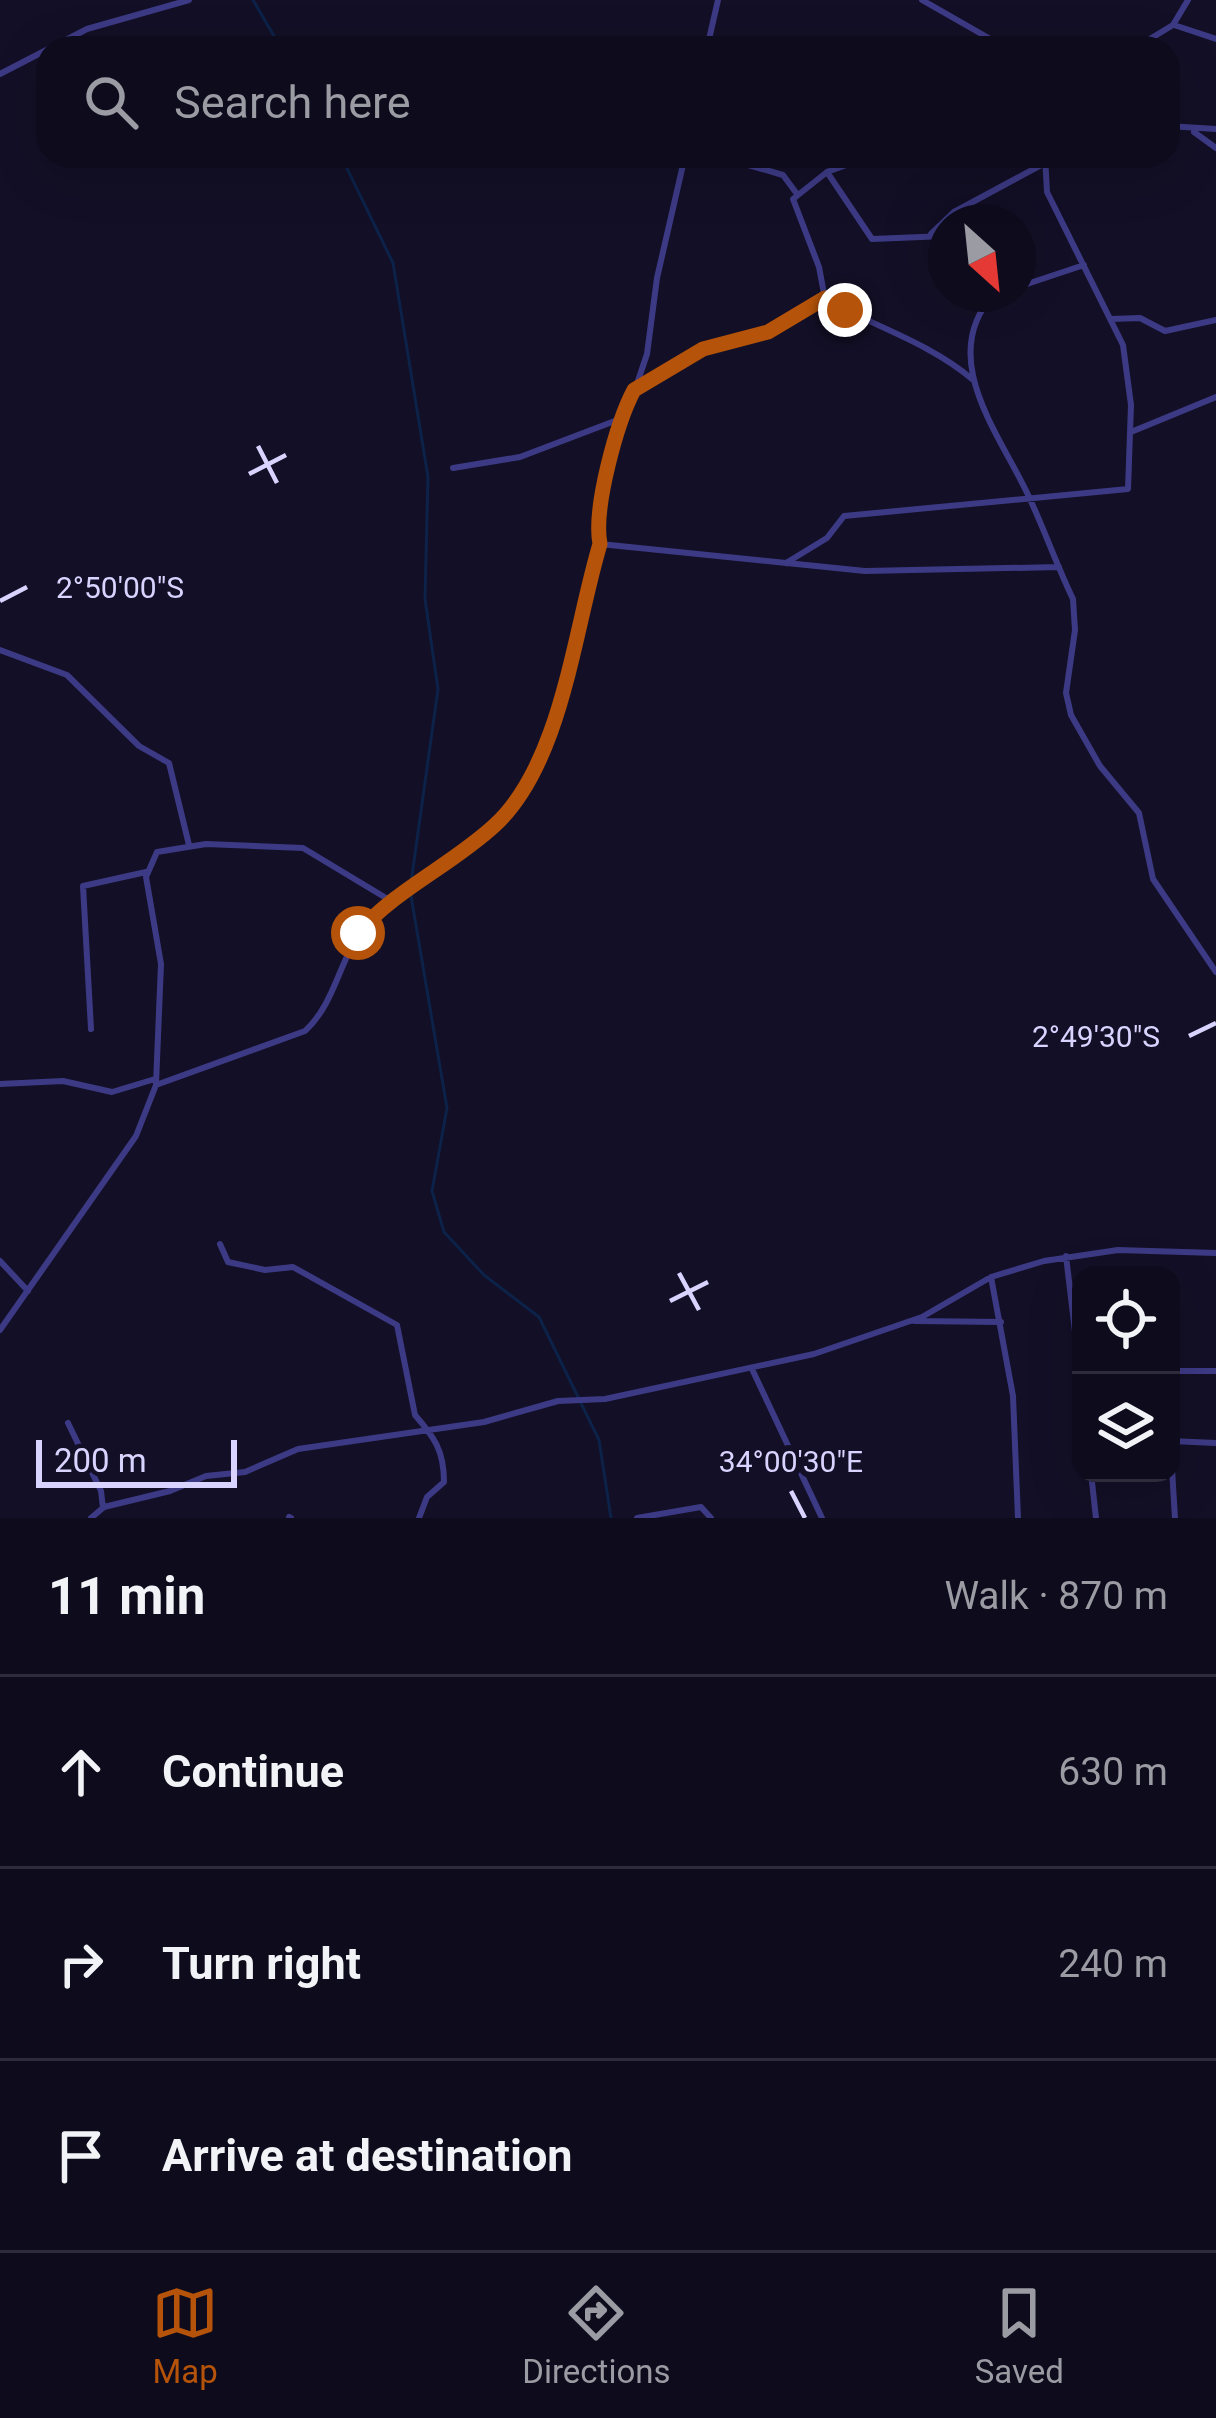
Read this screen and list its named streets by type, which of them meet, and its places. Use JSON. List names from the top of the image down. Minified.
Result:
{"scale_bar":"200 m","north":"bottom right","page":{"search":"Search here","scale":"200 m","heading":["11 min","Walk · 870 m"],"list":[["Continue","630 m"],["Turn right","240 m"],"Arrive at destination"],"nav":["Map","Directions","Saved"]},"coordinates":["2°50'00\"S","2°49'30\"S","34°00'30\"E"]}
